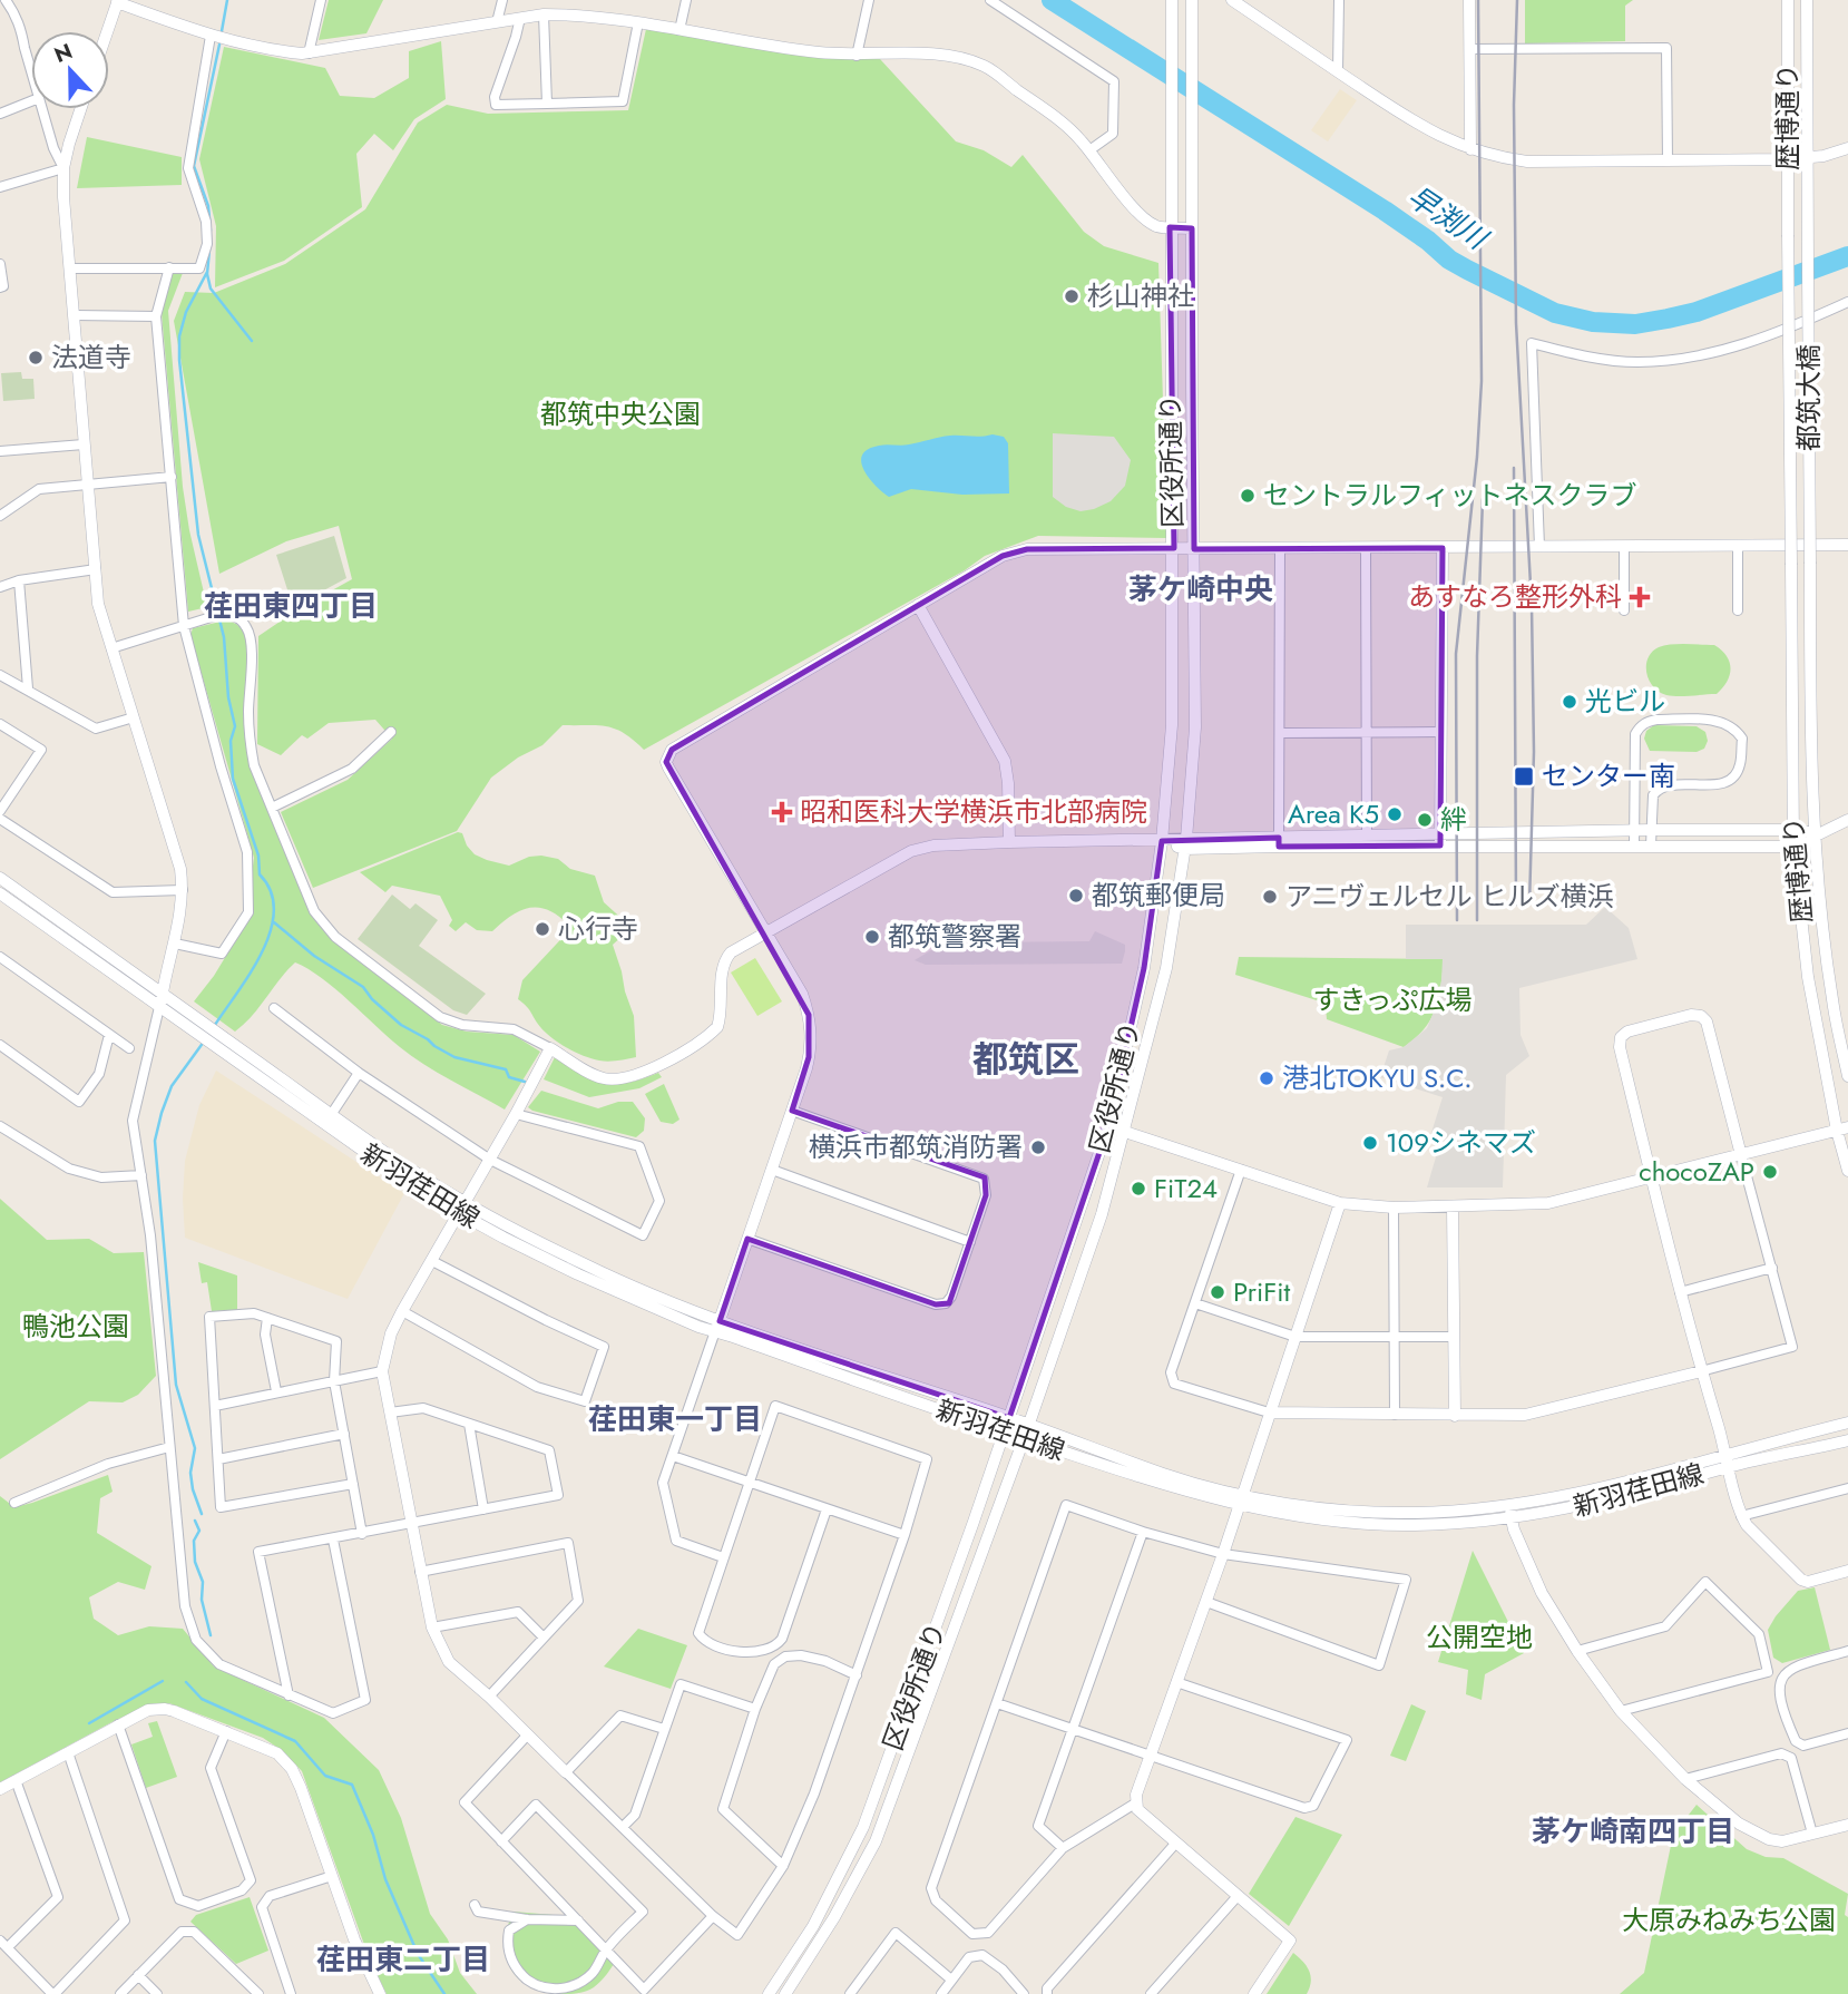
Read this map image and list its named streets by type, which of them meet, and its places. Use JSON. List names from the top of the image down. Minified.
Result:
{"streets":{"street":["歴博通り","都筑大橋","区役所通り","新羽荏田線"]},"crossings":[["歴博通り","都筑大橋"],["区役所通り","新羽荏田線"]],"districts":["茅ケ崎中央","荏田東四丁目","都筑区","荏田東一丁目","茅ケ崎南四丁目","荏田東二丁目"],"water":["早渕川"],"parks":["都筑中央公園","すきっぷ広場","鴨池公園","公開空地","大原みねみち公園"],"places":{"other":["杉山神社","法道寺","セントラルフィットネスクラブ","光ビル","Area K5","絆","都筑郵便局","アニヴェルセル ヒルズ横浜","心行寺","都筑警察署","港北TOKYU S.C.","109シネマズ","横浜市都筑消防署","chocoZAP","FiT24","PriFit"],"health":["あすなろ整形外科","昭和医科大学横浜市北部病院"],"transit":["センター南"]},"north":"top"}
